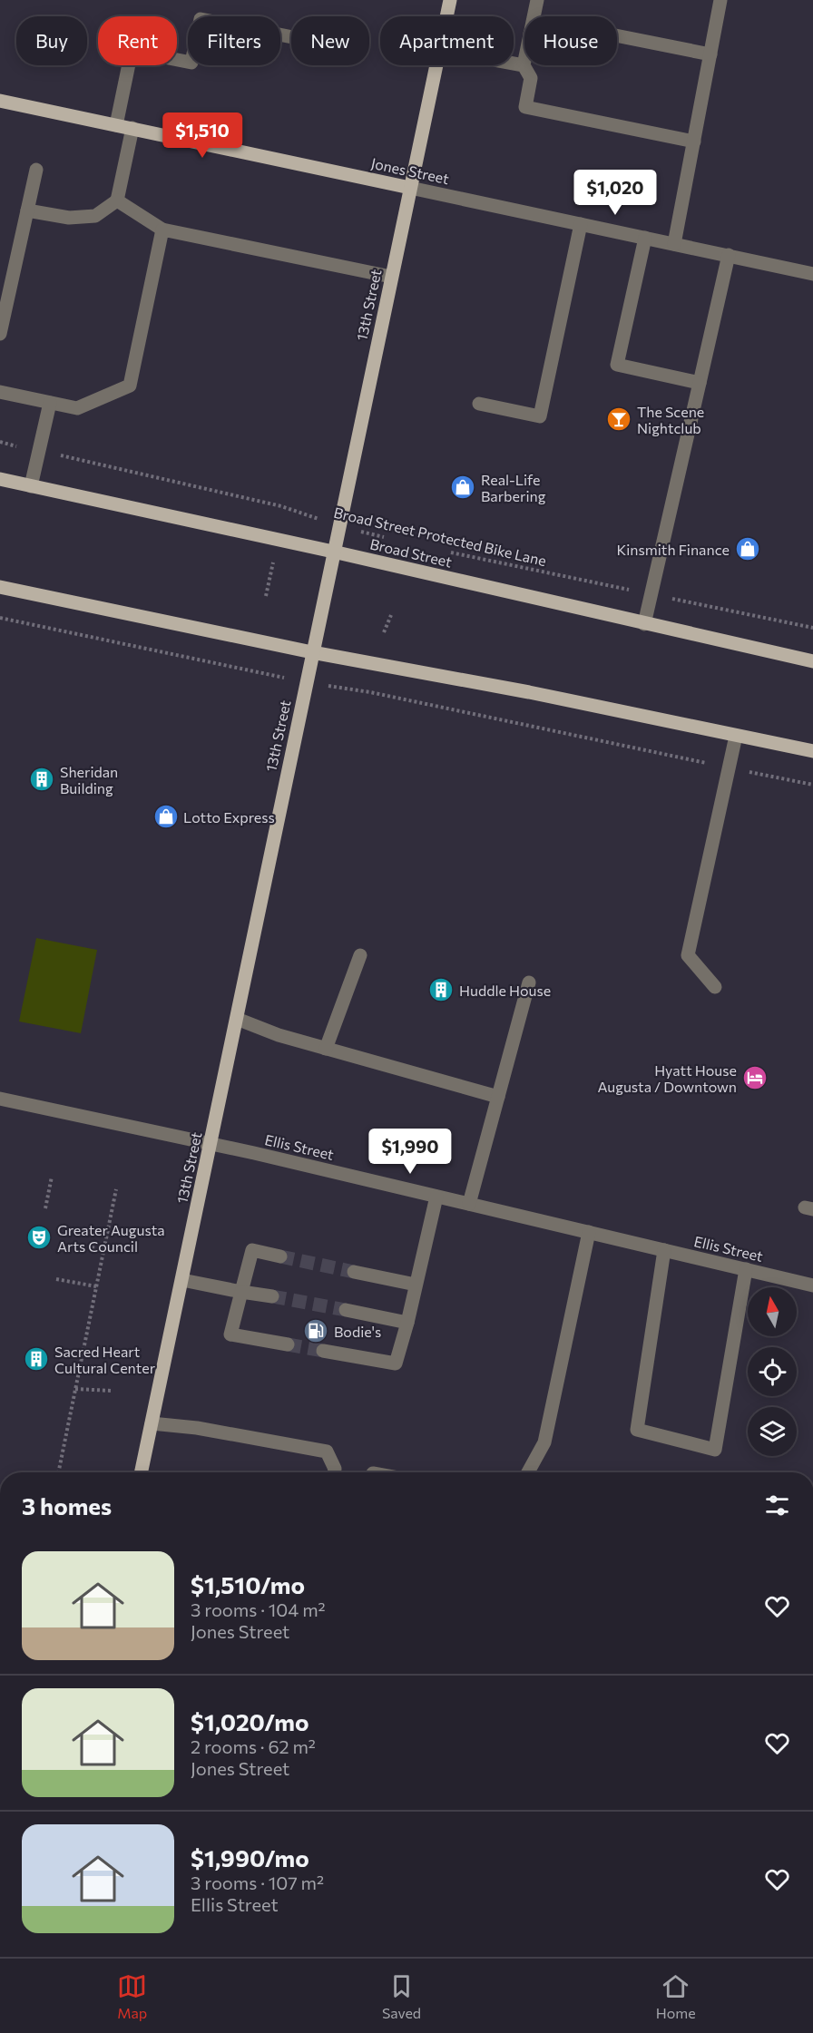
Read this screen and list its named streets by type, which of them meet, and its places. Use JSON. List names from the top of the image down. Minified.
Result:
{"streets":{"main road":["Jones Street","13th Street","Broad Street"],"street":["Ellis Street"],"path":["Broad Street Protected Bike Lane"]},"crossings":[["Jones Street","13th Street"],["13th Street","Broad Street Protected Bike Lane"],["13th Street","Broad Street"],["13th Street","Ellis Street"]],"places":{"bar":["The Scene Nightclub"],"shop":["Real-Life Barbering","Kinsmith Finance","Lotto Express"],"building":["Sheridan Building","Huddle House","Sacred Heart Cultural Center"],"hotel":["Hyatt House Augusta / Downtown"],"theatre":["Greater Augusta Arts Council"],"fuel station":["Bodie's"]},"north":"top","page":{"chip":["Buy","Rent","Filters","New","Apartment","House"],"price":["$1,510","$1,020","$1,990"],"heading":"3 homes","list":[{"name":"$1,510/mo","note":"3 rooms · 104 m² · Jones Street"},{"name":"$1,020/mo","note":"2 rooms · 62 m² · Jones Street"},{"name":"$1,990/mo","note":"3 rooms · 107 m² · Ellis Street"}],"tabs":["Map","Saved","Home"]}}
